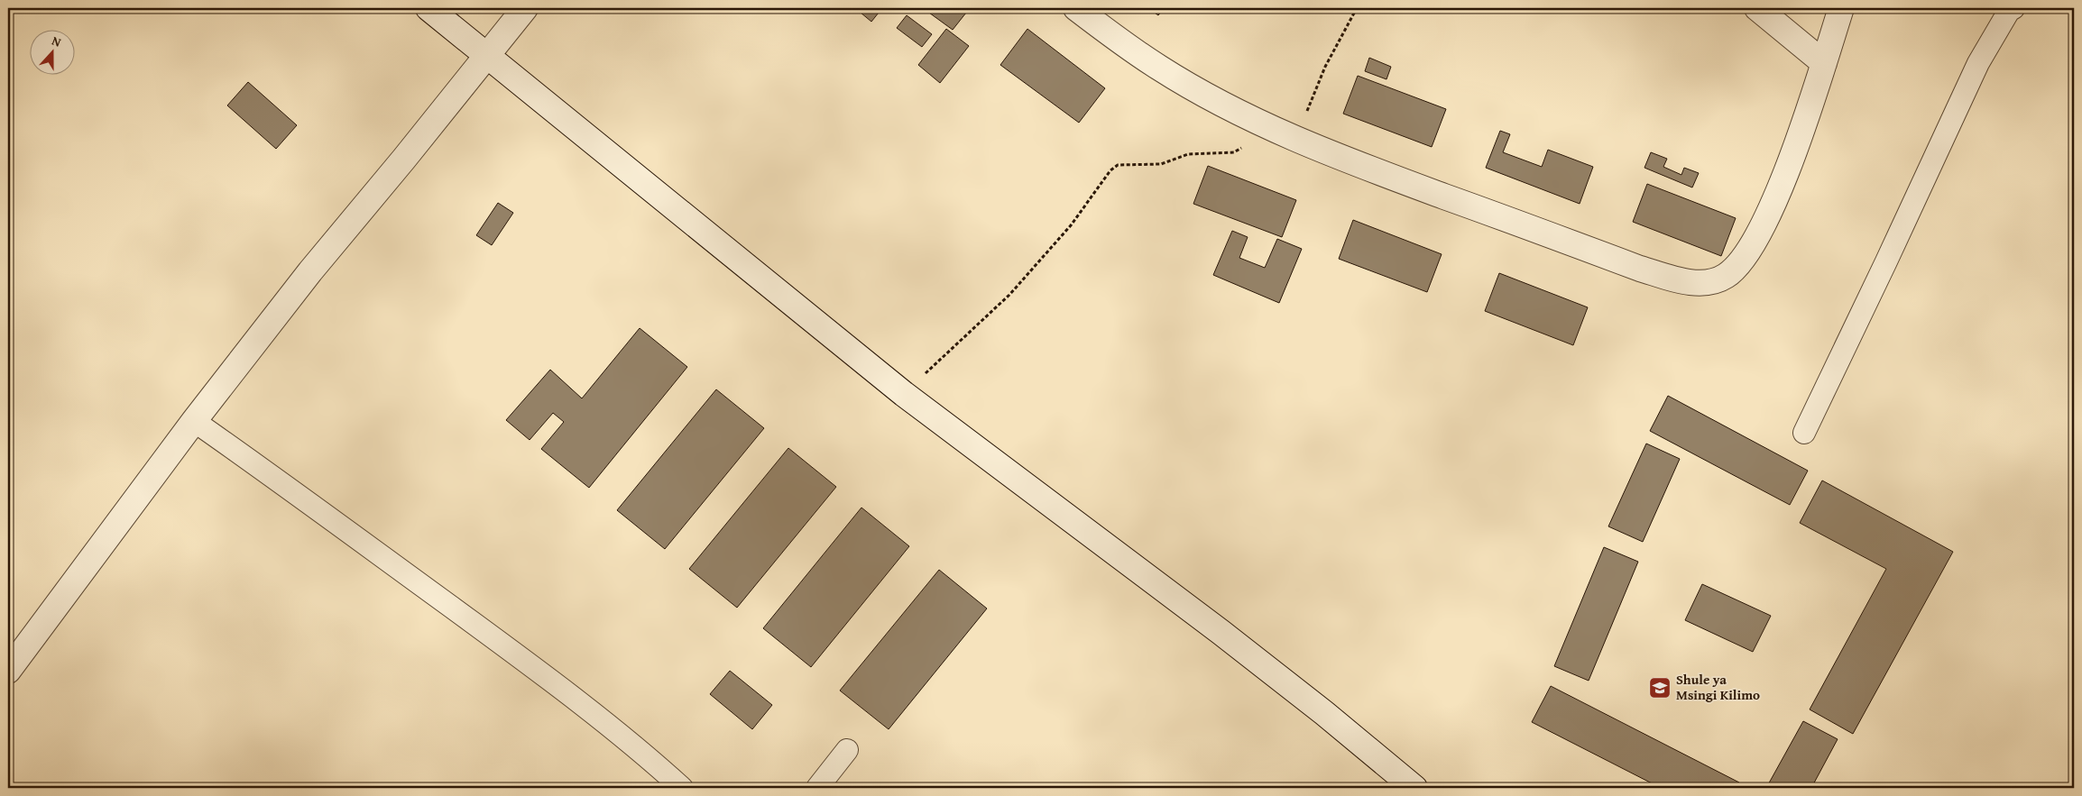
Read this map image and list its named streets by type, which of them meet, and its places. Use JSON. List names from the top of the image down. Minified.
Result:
{"places":{"school or university":["Shule ya Msingi Kilimo"]},"north":"top"}
